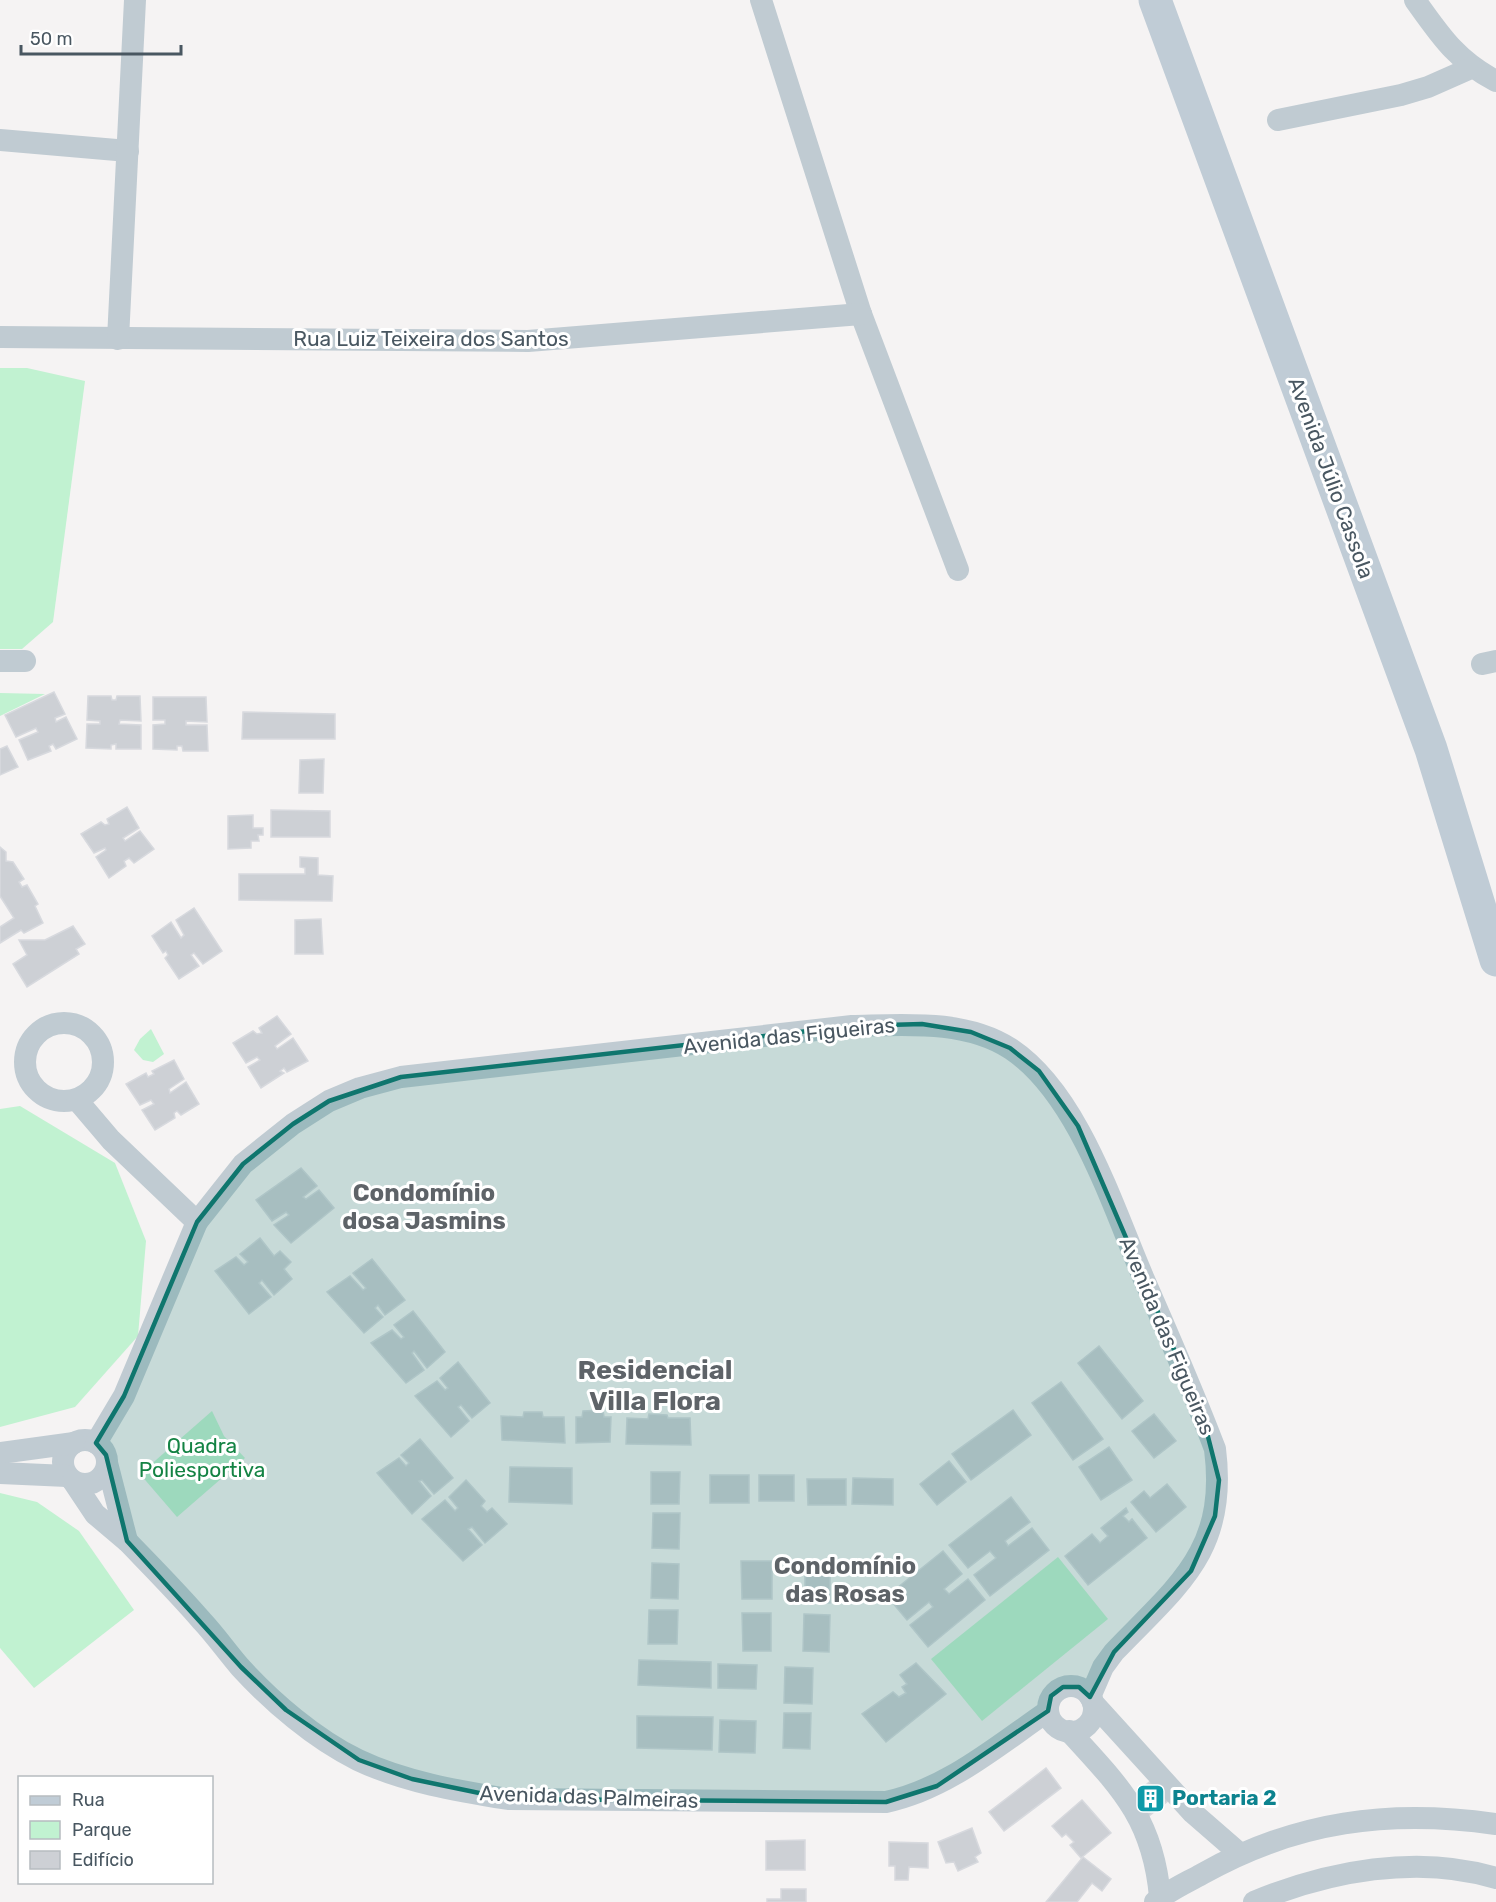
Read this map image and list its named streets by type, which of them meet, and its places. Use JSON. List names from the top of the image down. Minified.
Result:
{"streets":{"main road":["Avenida Júlio Cassola"],"street":["Rua Luiz Teixeira dos Santos","Avenida das Figueiras","Avenida das Palmeiras"]},"crossings":[["Avenida das Figueiras","Avenida das Palmeiras"]],"districts":["Condomínio dosa Jasmins","Residencial Villa Flora","Condomínio das Rosas"],"parks":["Quadra Poliesportiva"],"places":{"building":["Portaria 2"]},"legend":["Rua","Parque","Edifício"],"scale_bar":"50 m"}
